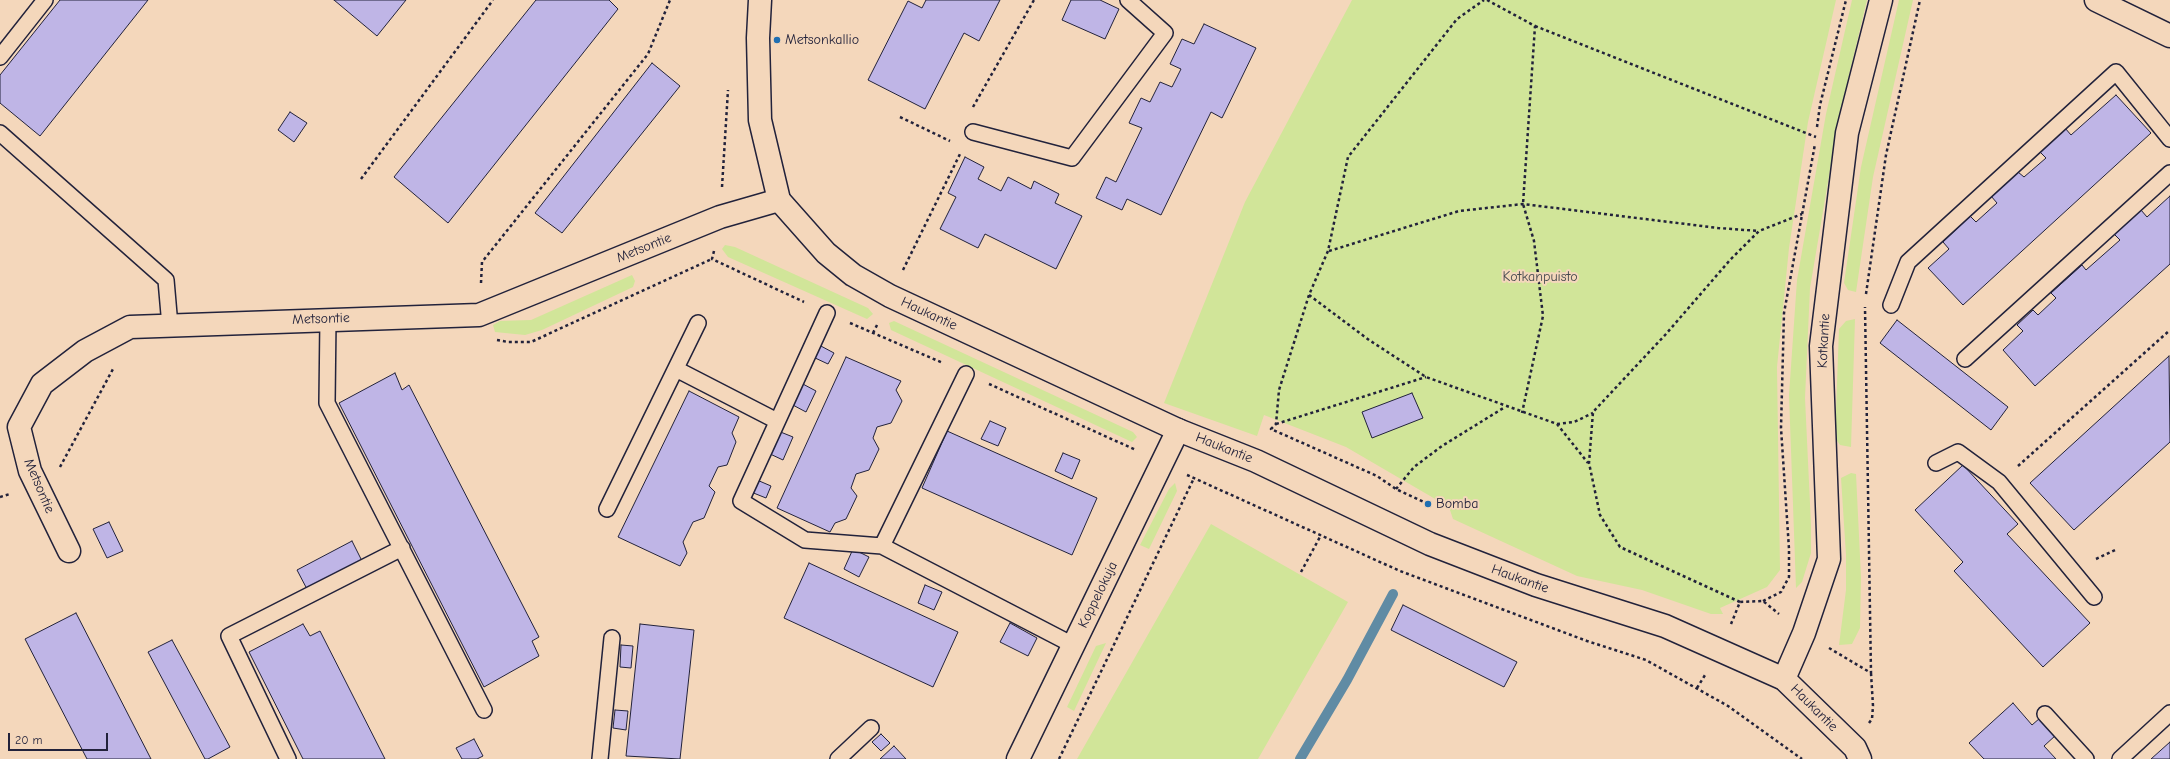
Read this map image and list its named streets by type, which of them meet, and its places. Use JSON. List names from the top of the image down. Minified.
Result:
{"streets":{"street":["Metsontie","Haukantie","Kotkantie","Koppelokuja"]},"crossings":[["Metsontie","Haukantie"],["Haukantie","Kotkantie"],["Haukantie","Koppelokuja"]],"parks":["Kotkanpuisto"],"places":["Metsonkallio","Bomba"],"scale_bar":"20 m"}
